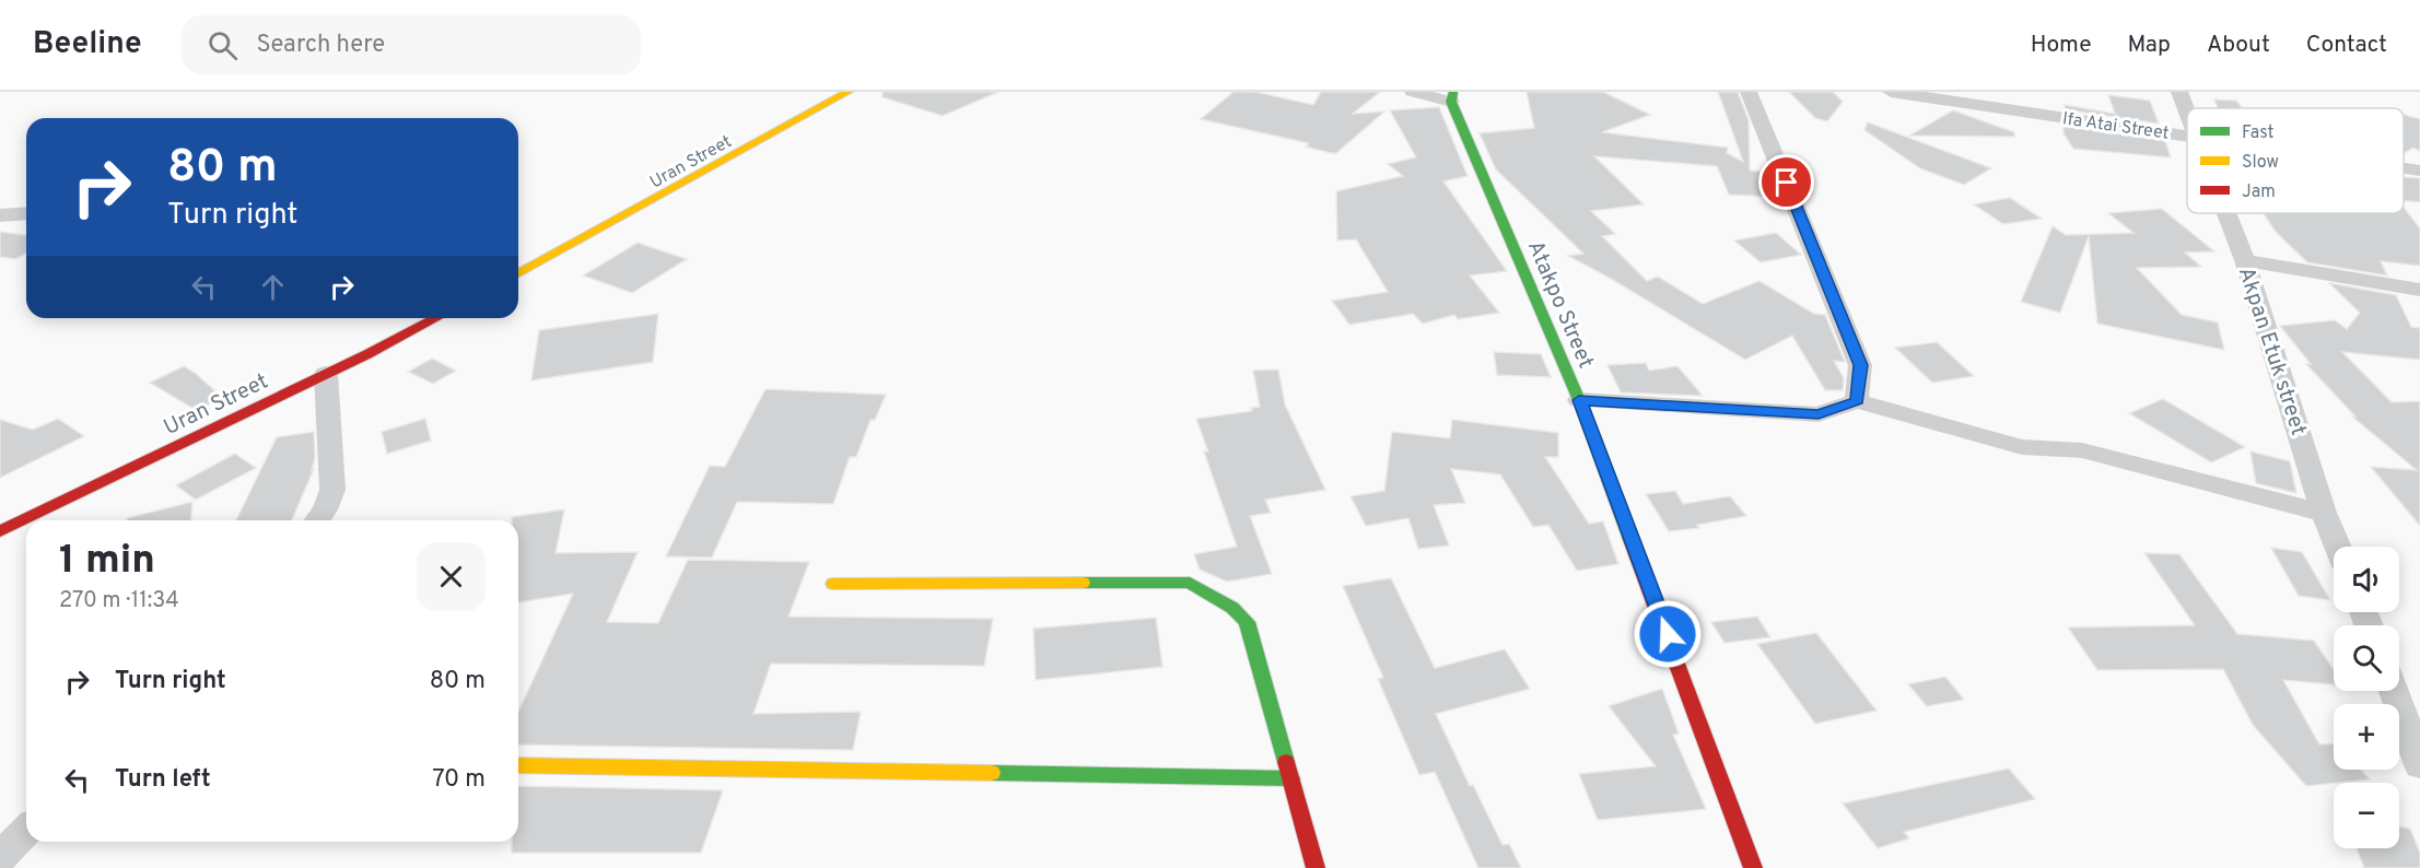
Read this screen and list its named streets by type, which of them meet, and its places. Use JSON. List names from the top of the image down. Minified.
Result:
{"streets":{"street":["Ifa Atai Street","Uran Street","Atakpo Street","Akpan Etuk street"]},"legend":["Fast","Slow","Jam"],"page":{"header":"Beeline","search":"Search here","nav":["Home","Map","About","Contact"],"turn":["80 m","Turn right"],"heading":["1 min","270 m · 11:34"],"map_buttons":["+","−"],"list":[{"name":"Turn right","value":"80 m"},{"name":"Turn left","value":"70 m"}]}}
